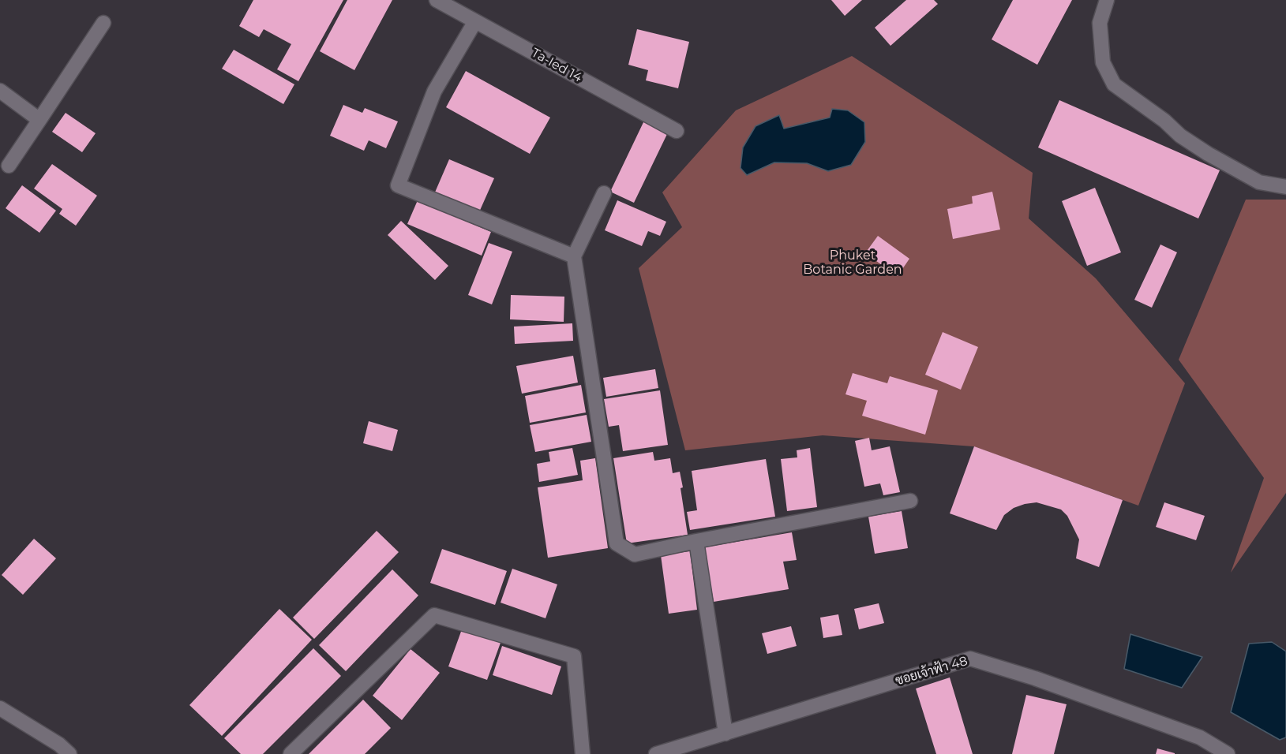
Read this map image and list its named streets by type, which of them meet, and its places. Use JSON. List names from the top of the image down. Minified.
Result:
{"streets":{"street":["Ta-Ied 14","ซอยเจ้าฟ้า 48"]},"parks":["Phuket Botanic Garden"]}
